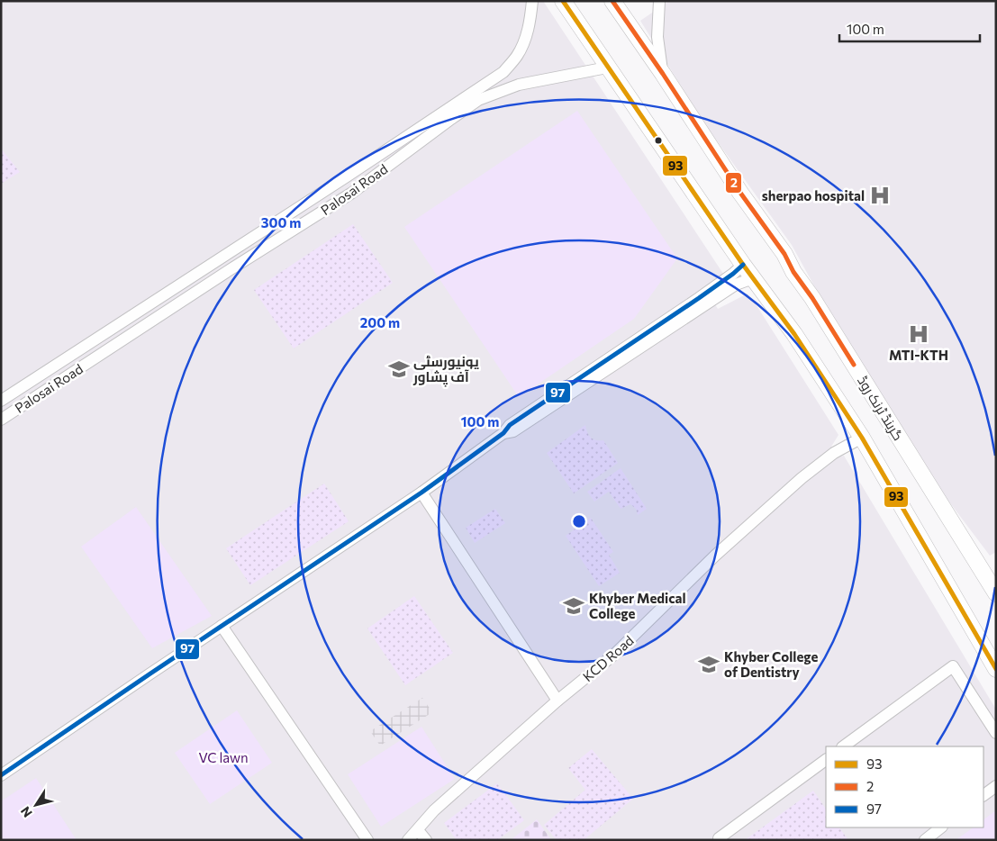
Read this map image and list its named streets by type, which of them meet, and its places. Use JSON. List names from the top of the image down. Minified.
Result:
{"streets":{"highway":["گرینڈ ٹرنک روڈ"],"street":["Palosai Road","KCD Road"]},"parks":["VC lawn"],"places":{"hospital":["sherpao hospital","MTI-KTH"],"school or university":["یونیورسٹی آف پشاور","Khyber Medical College","Khyber College of Dentistry"]},"lines":["transit line 93","transit line 2","transit line 97"],"legend":["93","2","97"],"scale_bar":"100 m","north":"bottom left","rings":["300 m","200 m","100 m"]}
